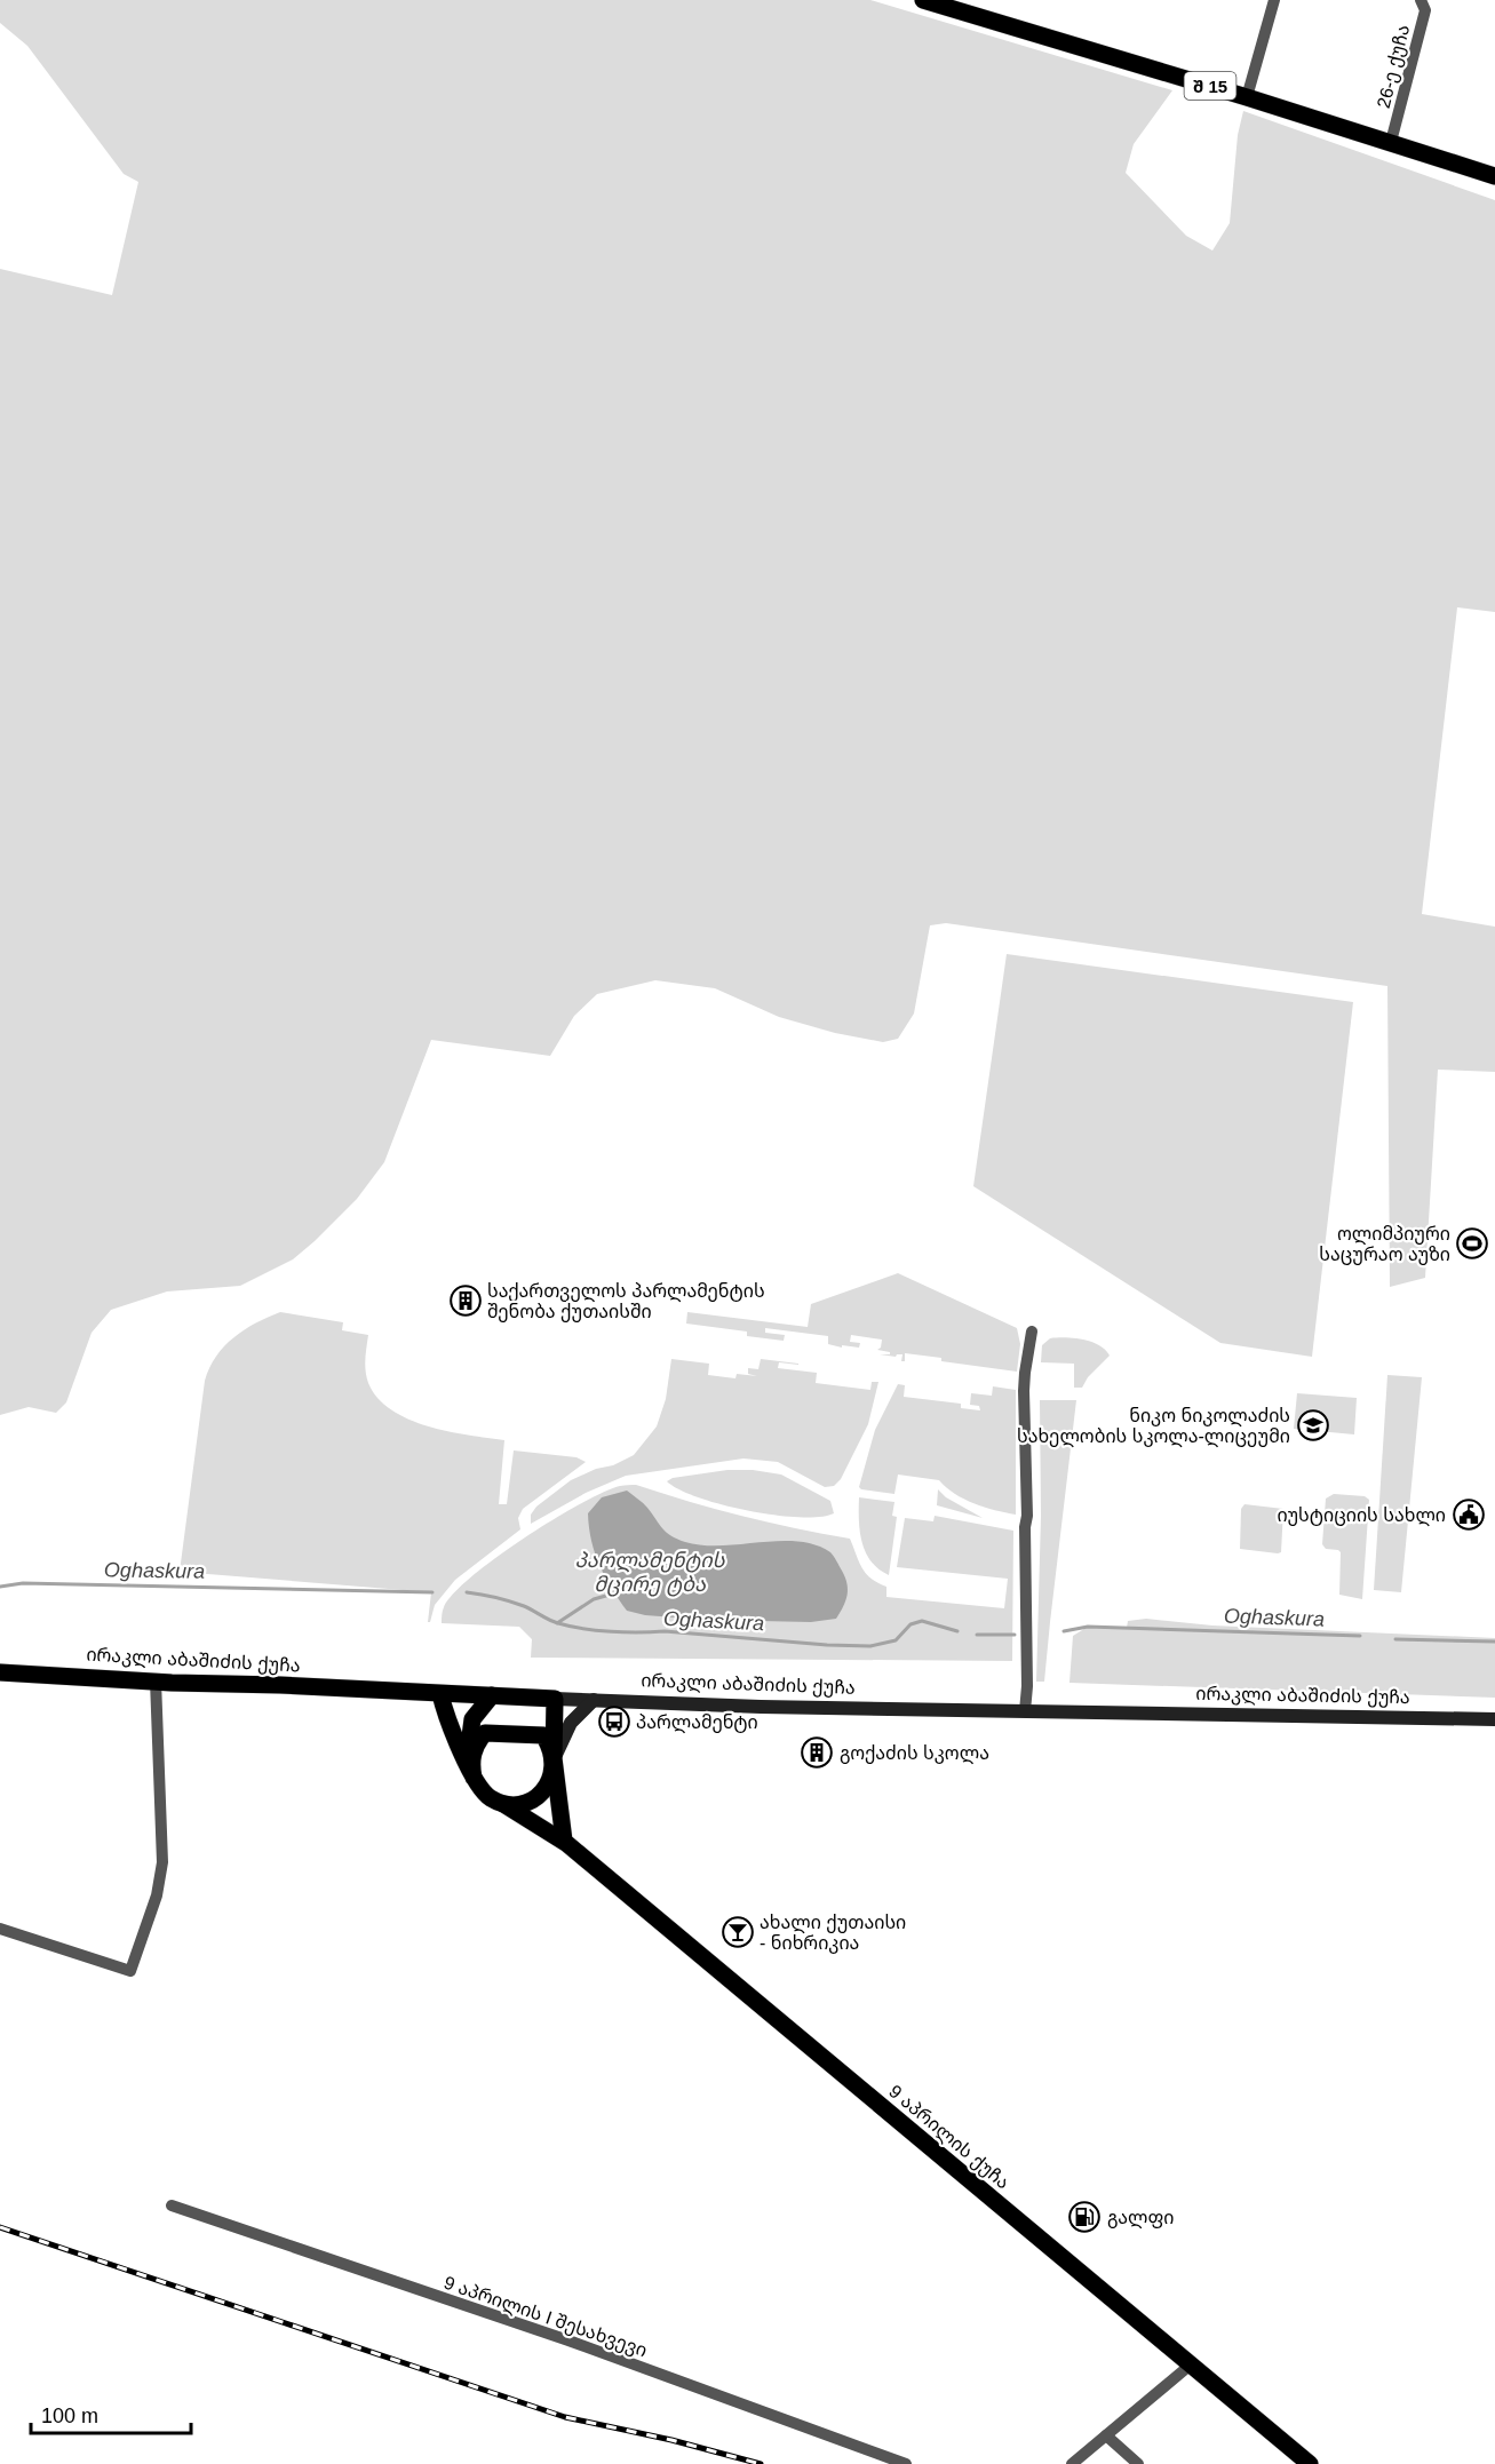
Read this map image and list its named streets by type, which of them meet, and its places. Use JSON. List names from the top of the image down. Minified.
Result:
{"streets":{"main road":["შ 15","ირაკლი აბაშიძის ქუჩა","9 აპრილის ქუჩა"],"street":["26-ე ქუჩა","9 აპრილის I შესახვევი"]},"crossings":[["26-ე ქუჩა","შ 15"]],"water":["პარლამენტის მცირე ტბა","Oghaskura"],"places":{"sports":["ოლიმპიური საცურაო აუზი"],"building":["საქართველოს პარლამენტის შენობა ქუთაისში","გოქაძის სკოლა"],"school or university":["ნიკო ნიკოლაძის სახელობის სკოლა-ლიცეუმი"],"public building":["იუსტიციის სახლი"],"bus stop":["პარლამენტი"],"bar":["ახალი ქუთაისი - ნიხრიკია"],"fuel station":["გალფი"]},"scale_bar":"100 m"}
